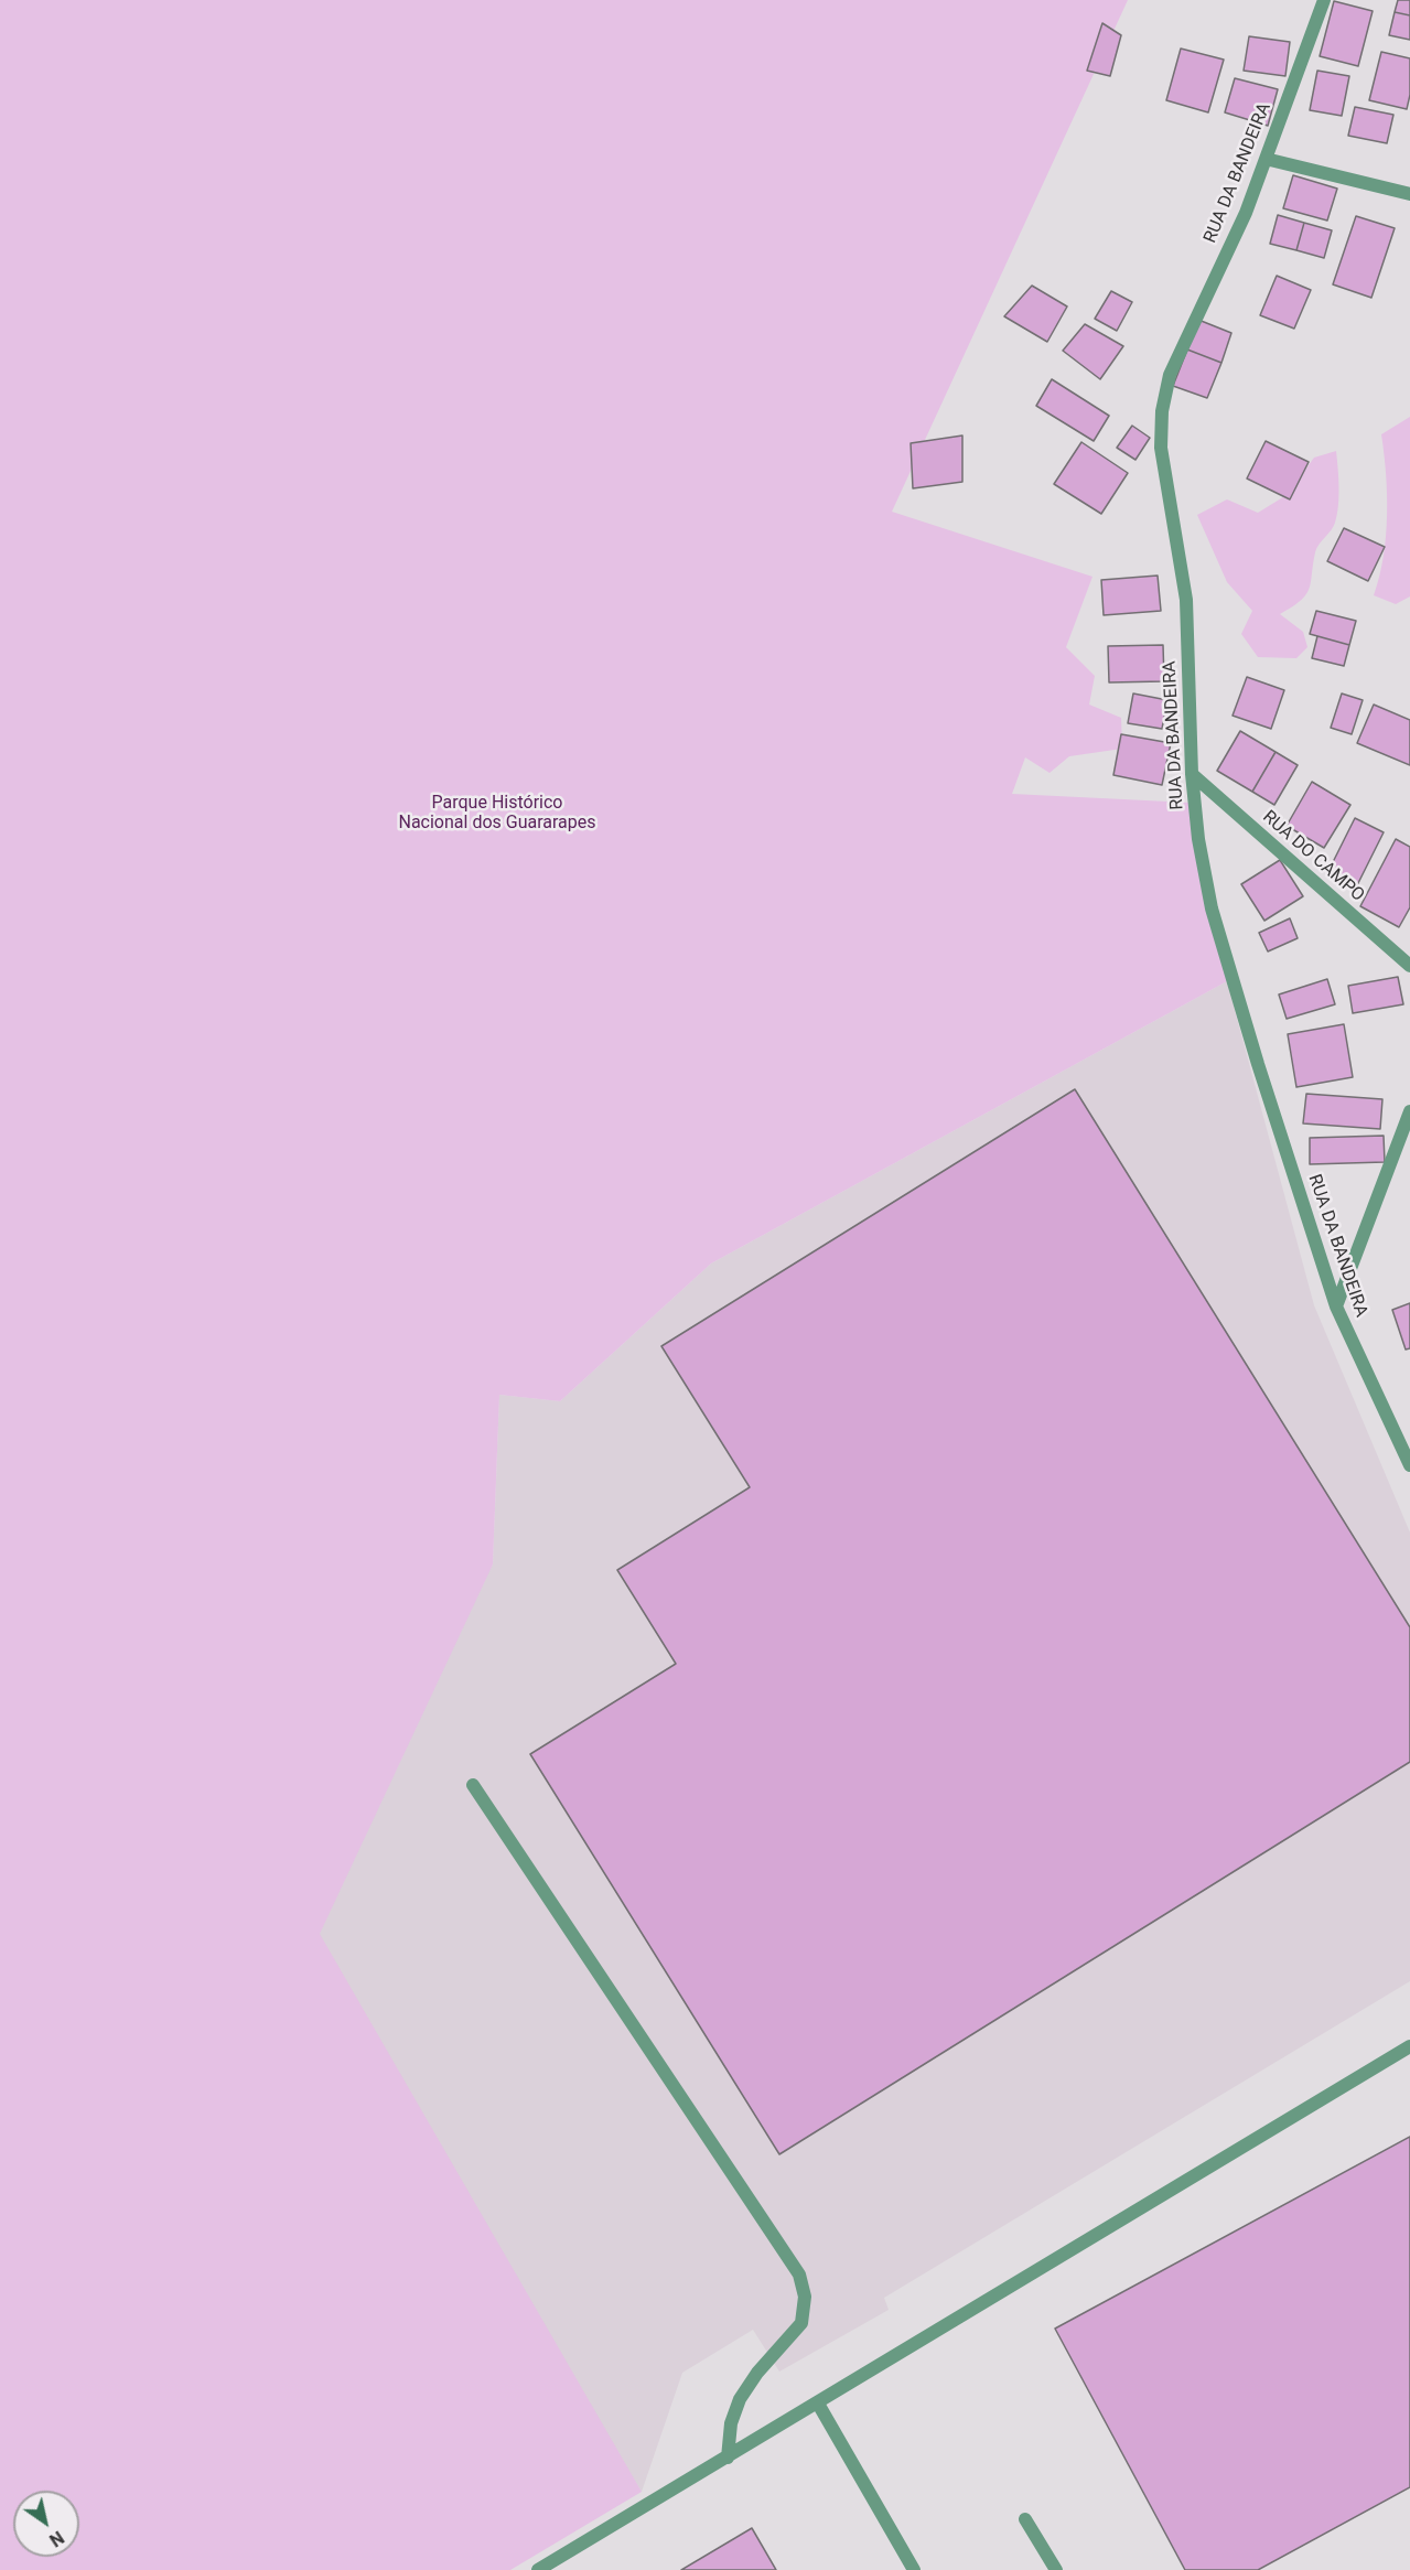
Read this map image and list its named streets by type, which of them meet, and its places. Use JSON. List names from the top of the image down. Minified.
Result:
{"streets":{"street":["RUA DA BANDEIRA","RUA DO CAMPO"]},"crossings":[["RUA DA BANDEIRA","RUA DO CAMPO"]],"parks":["Parque Histórico Nacional dos Guararapes"],"north":"bottom right"}
